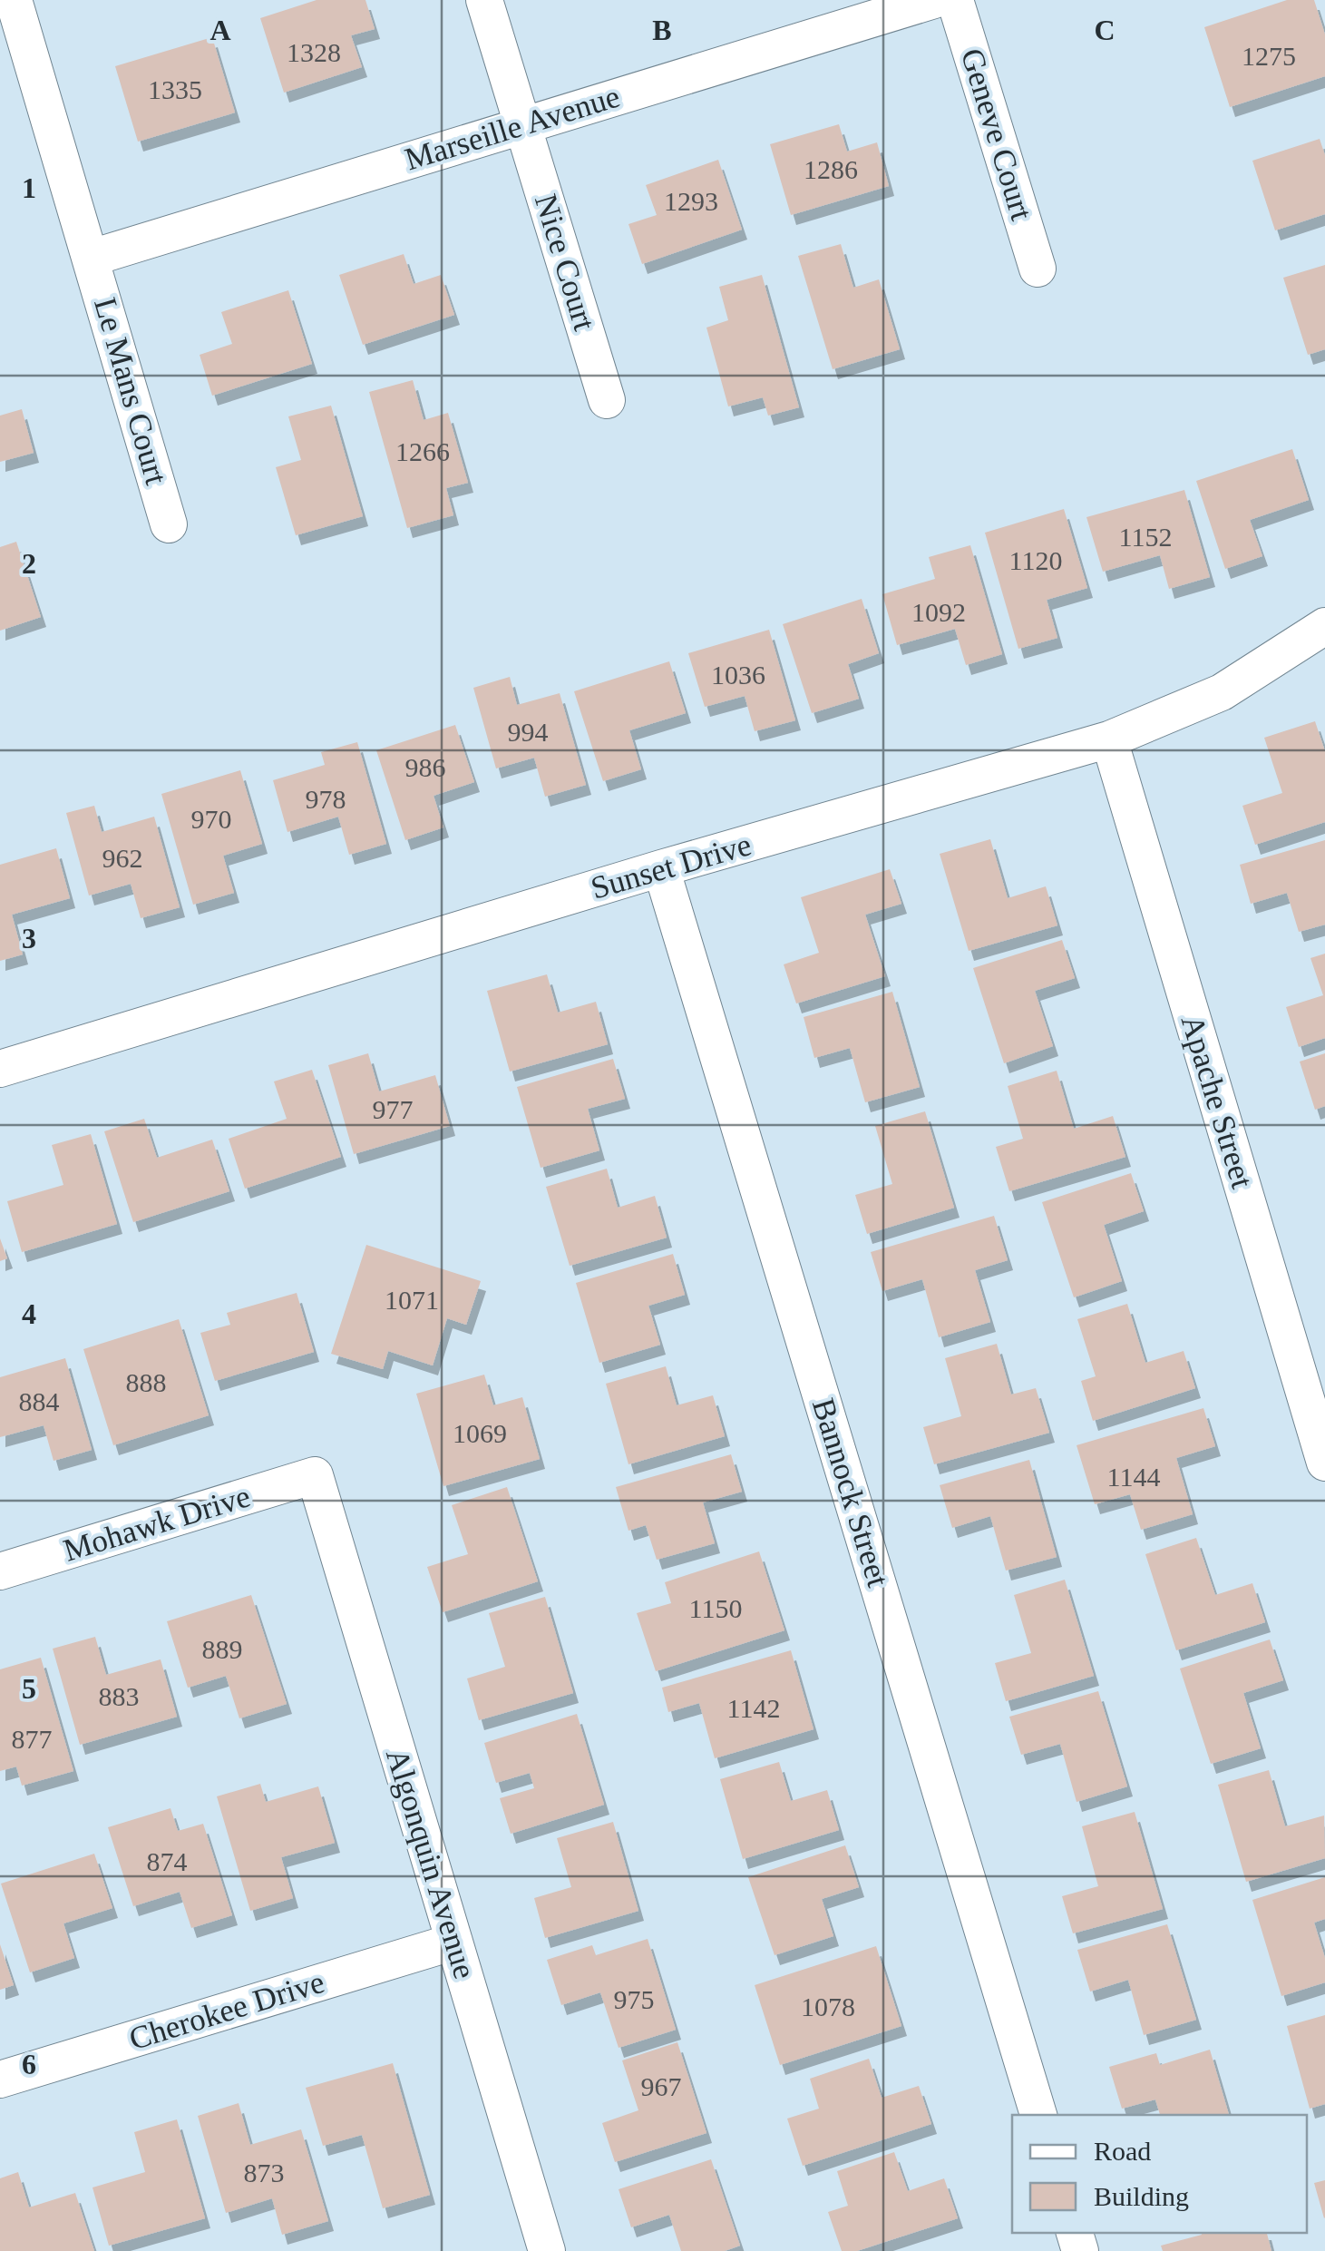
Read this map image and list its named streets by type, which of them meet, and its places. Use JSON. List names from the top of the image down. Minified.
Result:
{"streets":{"street":["Marseille Avenue","Geneve Court","Nice Court","Le Mans Court","Sunset Drive","Apache Street","Bannock Street","Mohawk Drive","Algonquin Avenue","Cherokee Drive"]},"crossings":[["Marseille Avenue","Nice Court"],["Marseille Avenue","Le Mans Court"],["Sunset Drive","Apache Street"],["Sunset Drive","Bannock Street"],["Mohawk Drive","Algonquin Avenue"],["Algonquin Avenue","Cherokee Drive"]],"house_numbers":["1328","1275","1335","1286","1293","1266","1152","1120","1092","1036","994","986","978","970","962","977","1071","888","884","1069","1144","1150","889","883","1142","877","874","975","1078","967","873"],"legend":["Road","Building"],"grid":{"columns":["A","B","C"],"rows":["1","2","3","4","5","6"]}}
